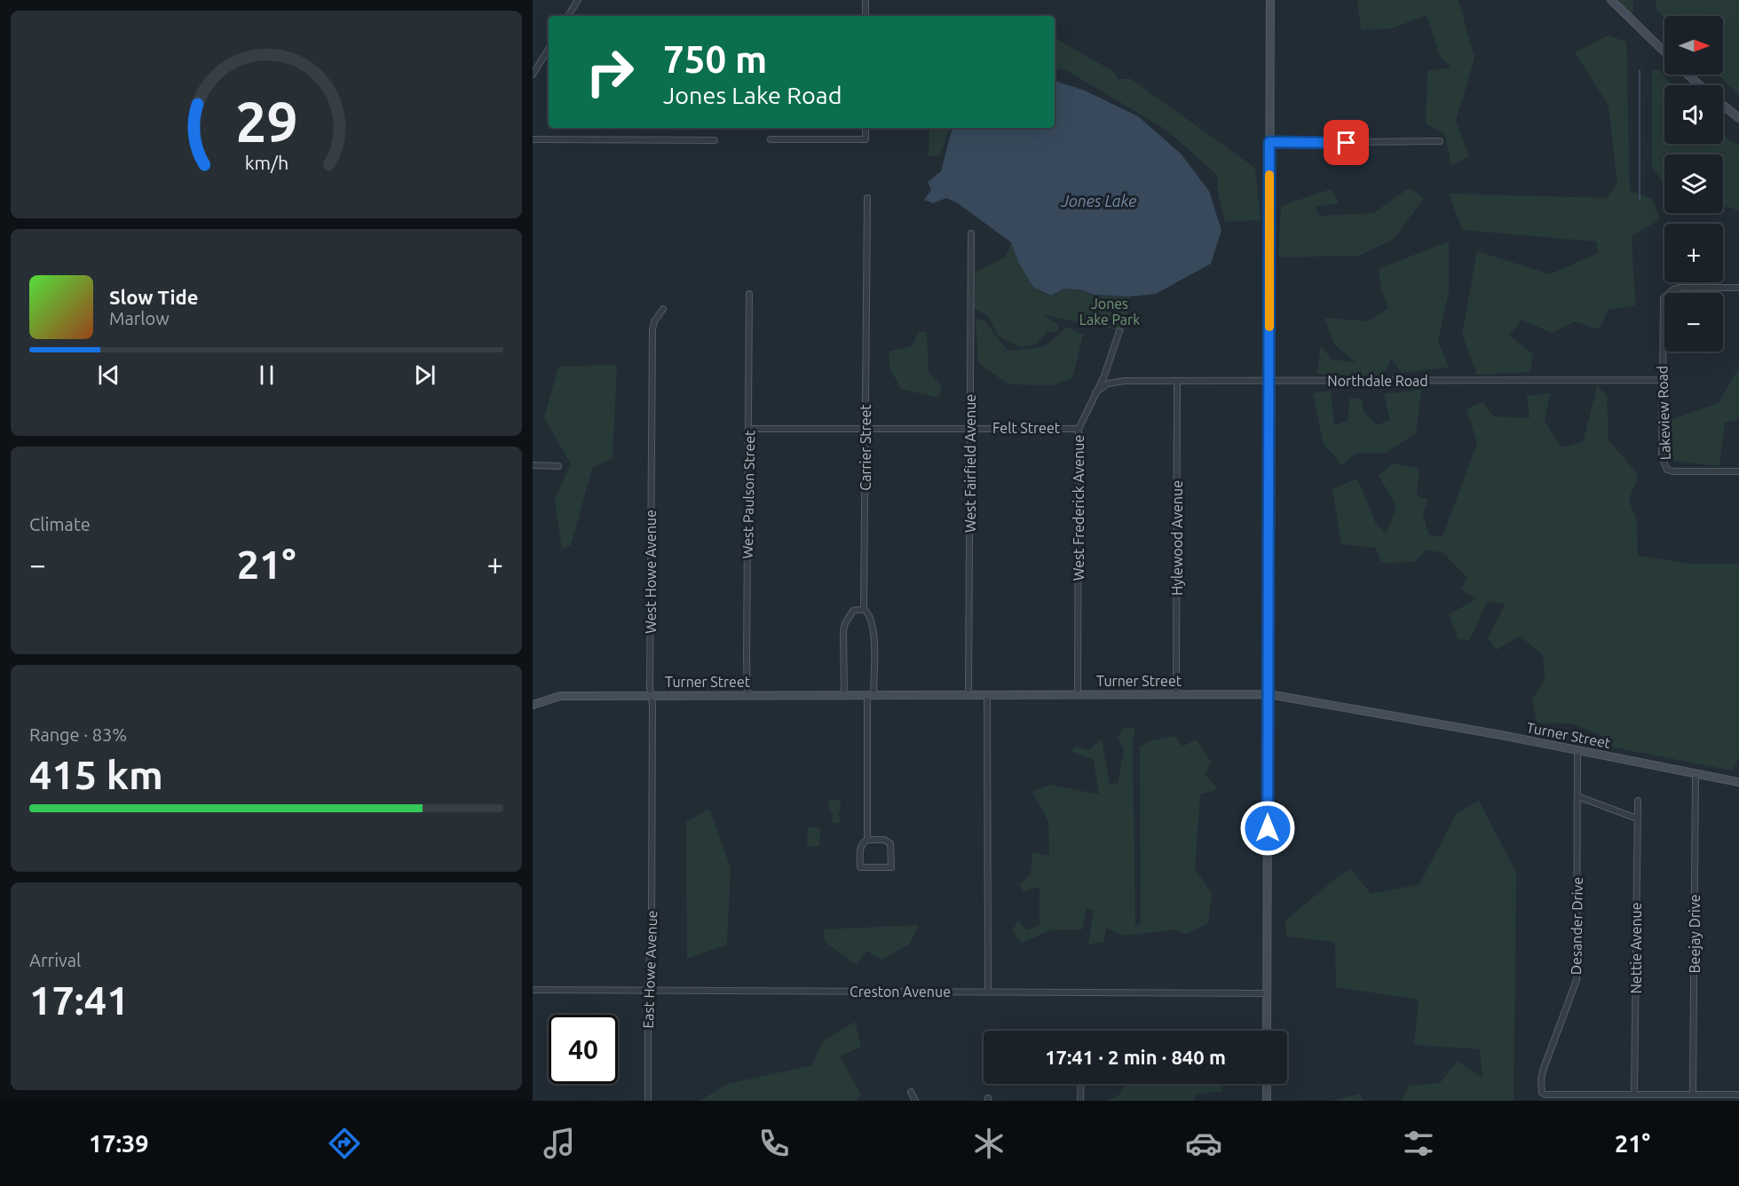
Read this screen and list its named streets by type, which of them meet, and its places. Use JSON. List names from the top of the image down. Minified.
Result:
{"streets":{"street":["Northdale Road","Lakeview Road","Felt Street","Carrier Street","West Fairfield Avenue","West Paulson Street","West Frederick Avenue","Hylewood Avenue","West Howe Avenue","Turner Street","Desander Drive","Beejay Drive","Nettie Avenue","East Howe Avenue","Creston Avenue"]},"crossings":[["Northdale Road","Lakeview Road"],["Northdale Road","West Frederick Avenue"],["Northdale Road","Hylewood Avenue"],["Felt Street","Carrier Street"],["Felt Street","West Fairfield Avenue"],["Felt Street","West Paulson Street"],["Felt Street","West Frederick Avenue"],["Carrier Street","Turner Street"],["West Fairfield Avenue","Turner Street"],["West Paulson Street","Turner Street"],["West Frederick Avenue","Turner Street"],["Hylewood Avenue","Turner Street"],["West Howe Avenue","Turner Street"],["West Howe Avenue","East Howe Avenue"],["Turner Street","Desander Drive"],["Turner Street","Beejay Drive"],["Desander Drive","Nettie Avenue"],["East Howe Avenue","Creston Avenue"]],"water":["Jones Lake"],"parks":["Jones Lake Park"],"north":"right","page":{"map_buttons":["+","−"],"turn":["750 m","Jones Lake Road"],"song":["Slow Tide","Marlow"],"tile":["Climate",["Range · 83%","415 km"],["Arrival","17:41"]],"heat":["−","21°","+"],"limit":"40","trip":"17:41 · 2 min · 840 m","tabs":["17:39","21°"],"gauge":["29","km/h"]}}
